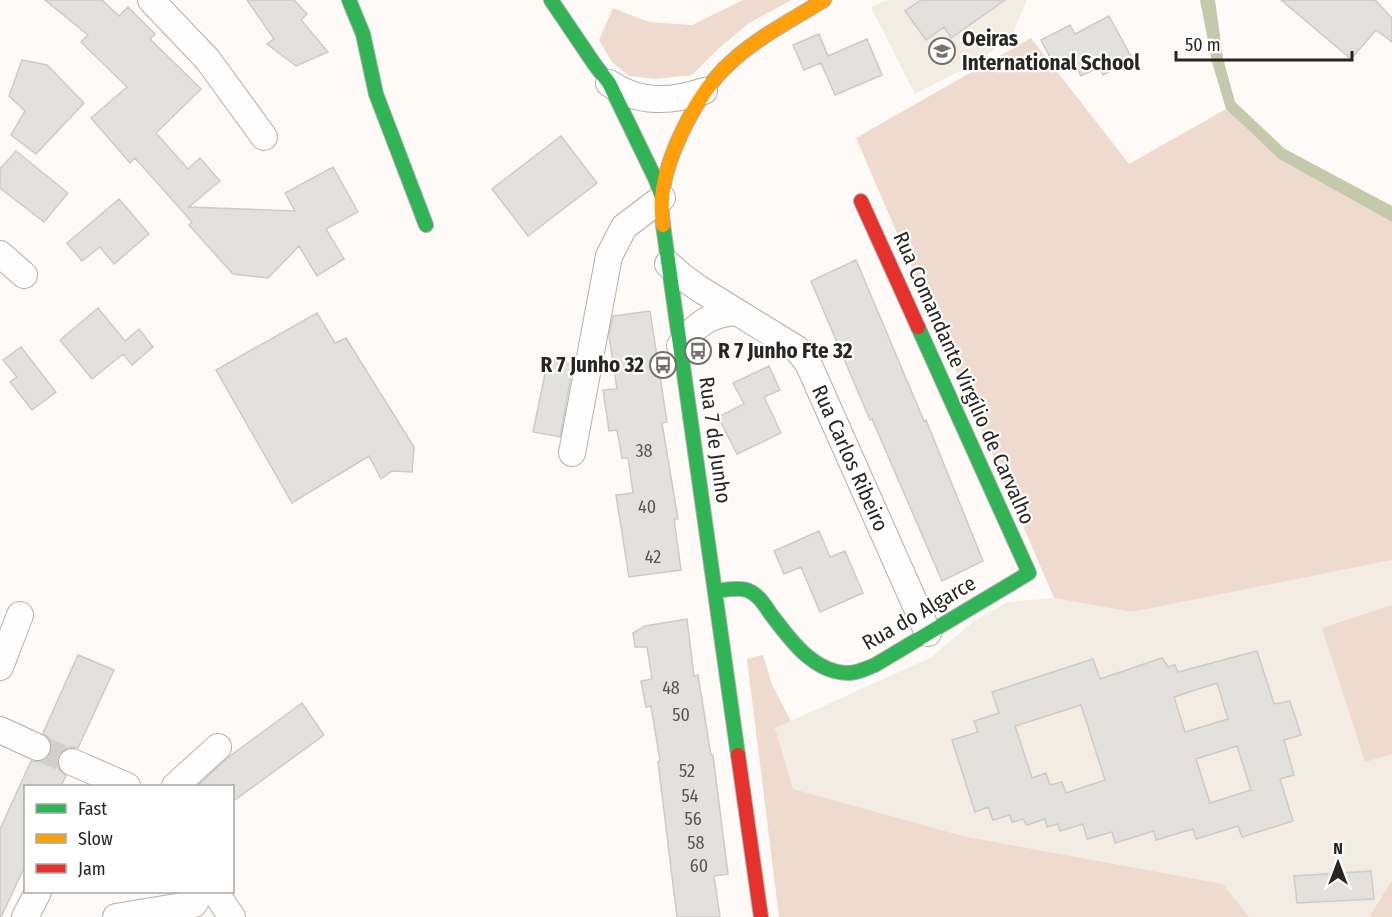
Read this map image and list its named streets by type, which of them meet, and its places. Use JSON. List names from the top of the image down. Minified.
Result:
{"streets":{"street":["Rua Comandante Virgílio de Carvalho","Rua 7 de Junho","Rua Carlos Ribeiro","Rua do Algarce"]},"crossings":[["Rua Comandante Virgílio de Carvalho","Rua do Algarce"],["Rua 7 de Junho","Rua Carlos Ribeiro"],["Rua 7 de Junho","Rua do Algarce"],["Rua Carlos Ribeiro","Rua do Algarce"]],"places":{"school or university":["Oeiras International School"],"bus stop":["R 7 Junho Fte 32","R 7 Junho 32"]},"house_numbers":["38","40","42","48","50","52","54","56","58","60"],"legend":["Fast","Slow","Jam"],"scale_bar":"50 m","north":"top"}
